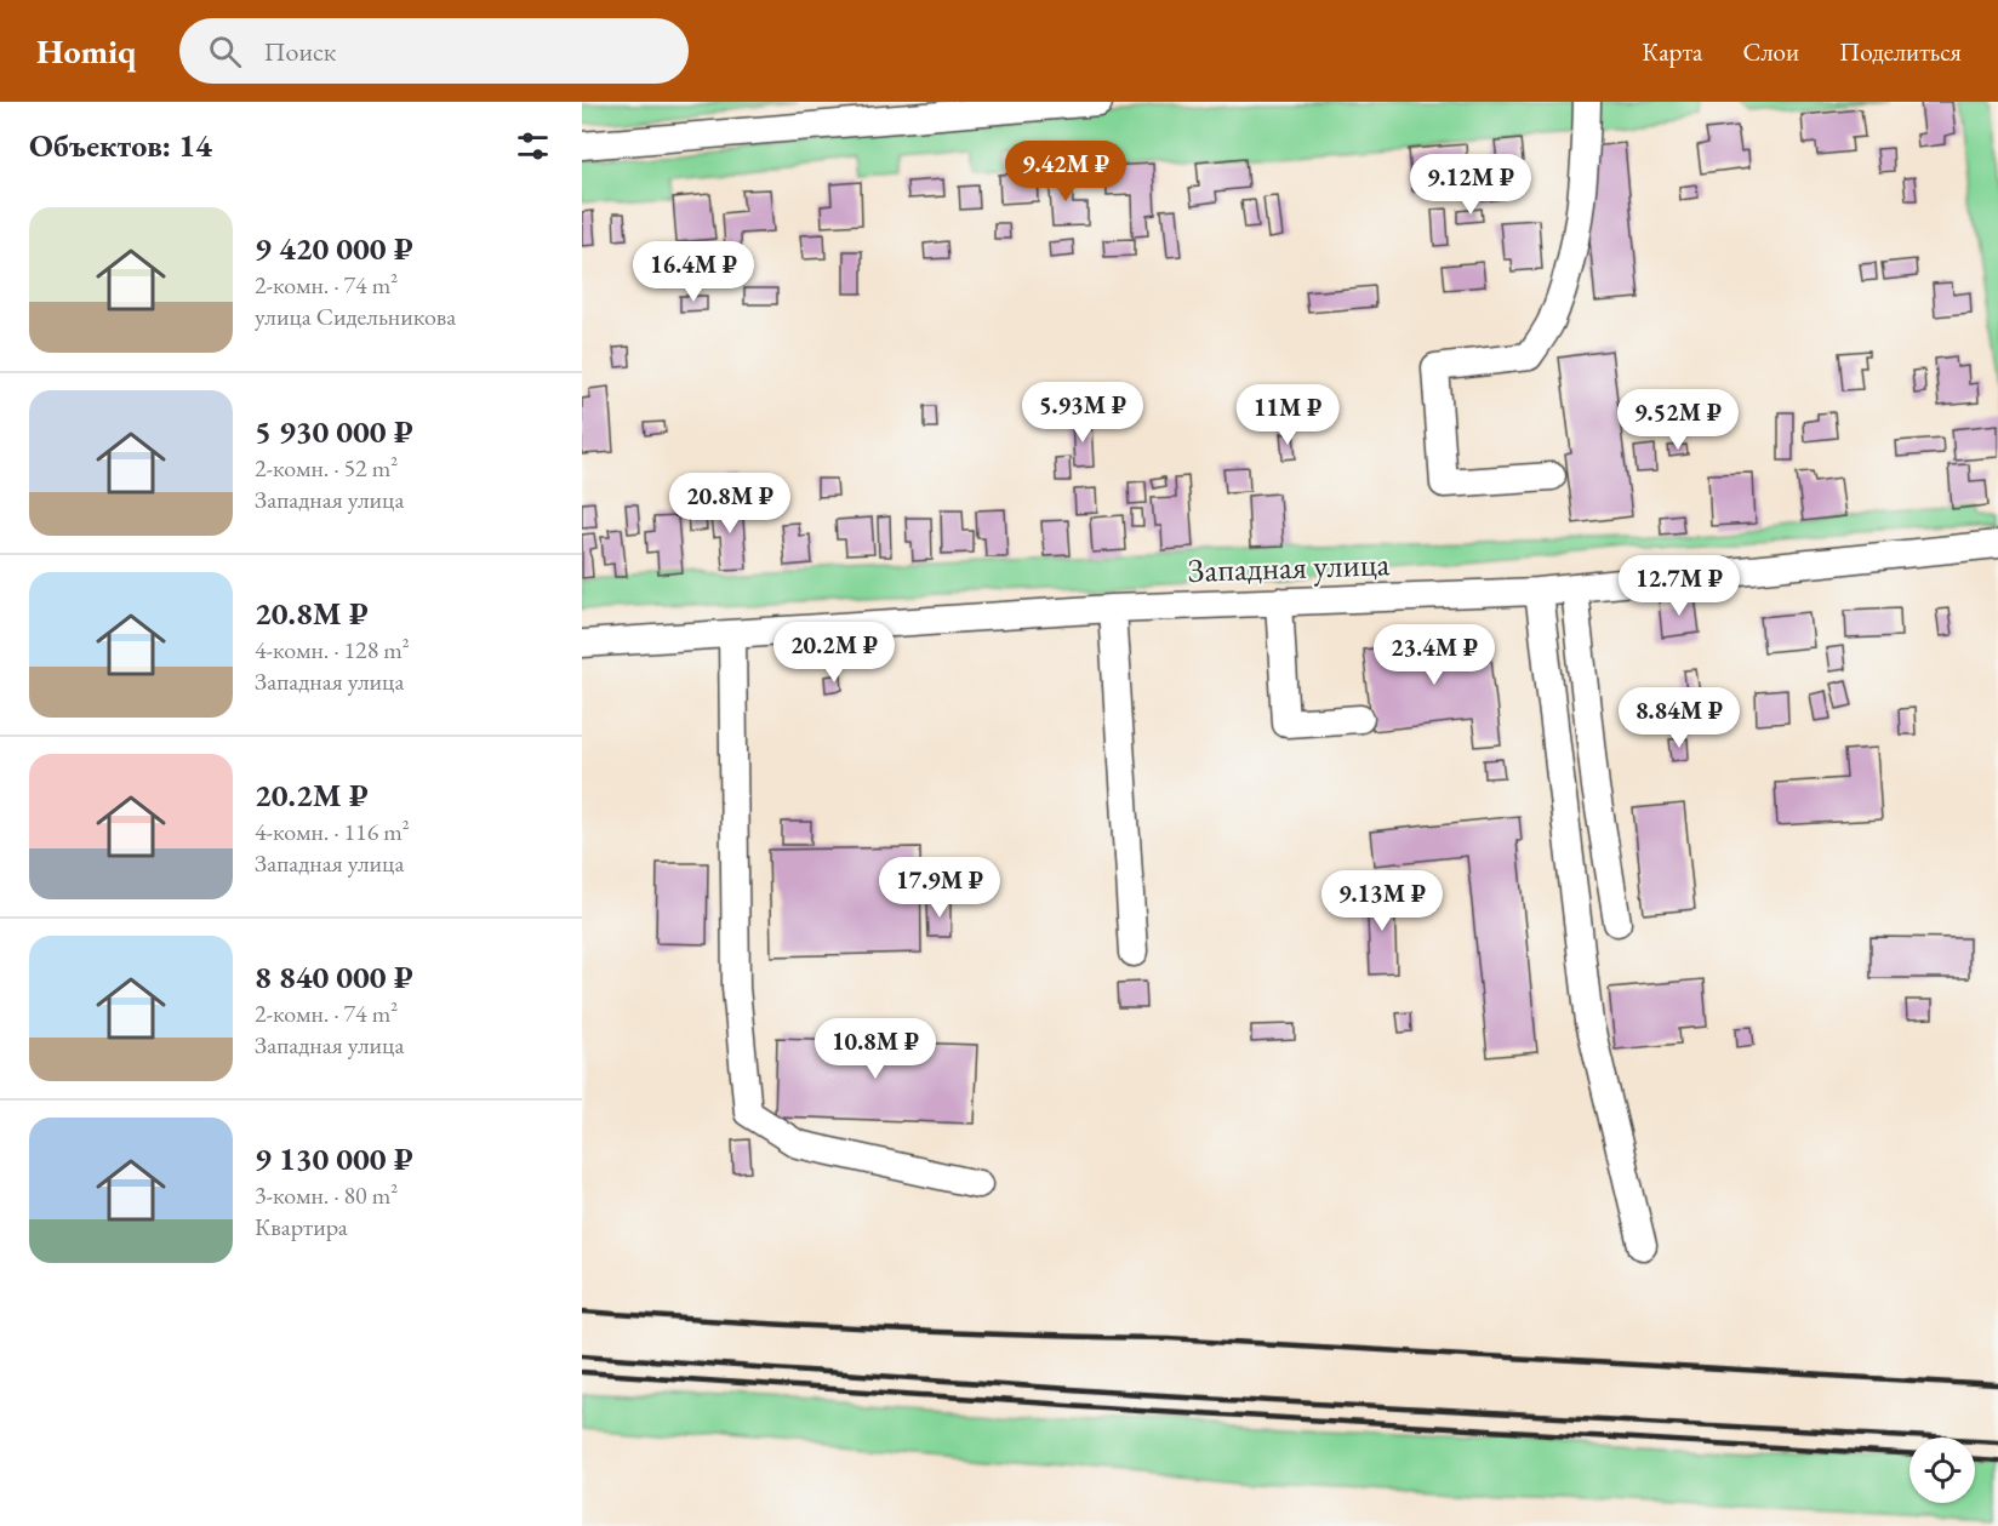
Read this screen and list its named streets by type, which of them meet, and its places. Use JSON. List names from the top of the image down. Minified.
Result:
{"streets":{"street":["Западная улица"]},"page":{"header":"Homiq","search":"Поиск","nav":["Карта","Слои","Поделиться"],"heading":"Объектов: 14","price":["9.42M ₽","9.12M ₽","16.4M ₽","5.93M ₽","11M ₽","9.52M ₽","20.8M ₽","12.7M ₽","20.2M ₽","23.4M ₽","8.84M ₽","17.9M ₽","9.13M ₽","10.8M ₽"],"list":[{"name":"9 420 000 ₽","note":"2-комн. · 74 m² · улица Сидельникова"},{"name":"5 930 000 ₽","note":"2-комн. · 52 m² · Западная улица"},{"name":"20.8M ₽","note":"4-комн. · 128 m² · Западная улица"},{"name":"20.2M ₽","note":"4-комн. · 116 m² · Западная улица"},{"name":"8 840 000 ₽","note":"2-комн. · 74 m² · Западная улица"},{"name":"9 130 000 ₽","note":"3-комн. · 80 m² · Квартира"}]}}
